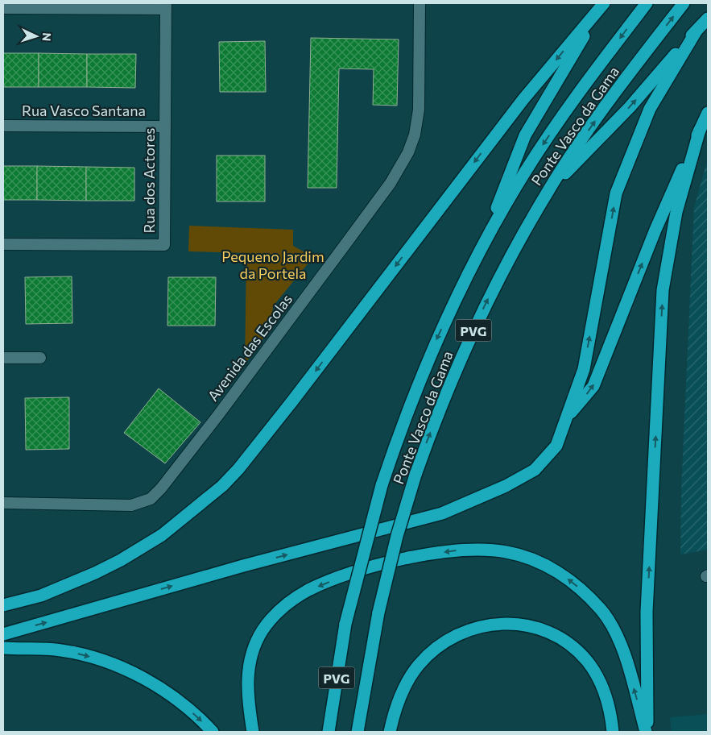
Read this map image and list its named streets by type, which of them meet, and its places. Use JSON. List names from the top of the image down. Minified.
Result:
{"streets":{"highway":["Ponte Vasco da Gama","PVG"],"street":["Rua Vasco Santana","Rua dos Actores","Avenida das Escolas"]},"crossings":[["Rua Vasco Santana","Rua dos Actores"]],"parks":["Pequeno Jardim da Portela"],"north":"right"}
